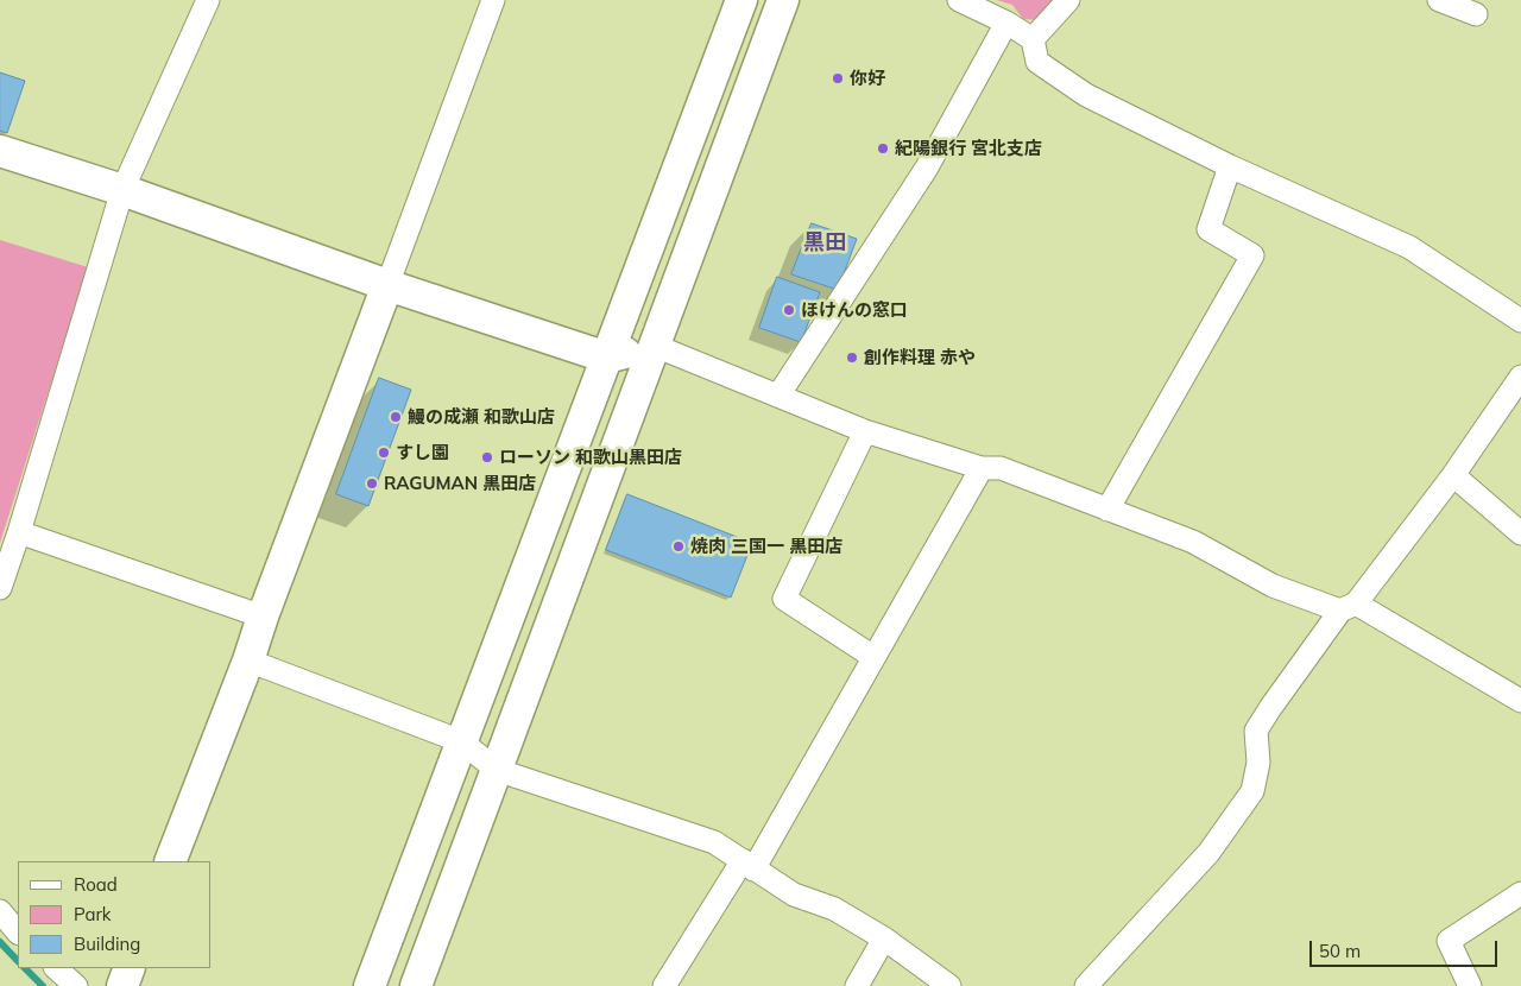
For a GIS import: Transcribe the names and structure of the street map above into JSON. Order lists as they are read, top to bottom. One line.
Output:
{"districts":["黒田"],"places":["你好","紀陽銀行 宮北支店","ほけんの窓口","創作料理 赤や","鰻の成瀬 和歌山店","すし園","ローソン 和歌山黒田店","RAGUMAN 黒田店","焼肉 三国一 黒田店"],"legend":["Road","Park","Building"],"scale_bar":"50 m"}
